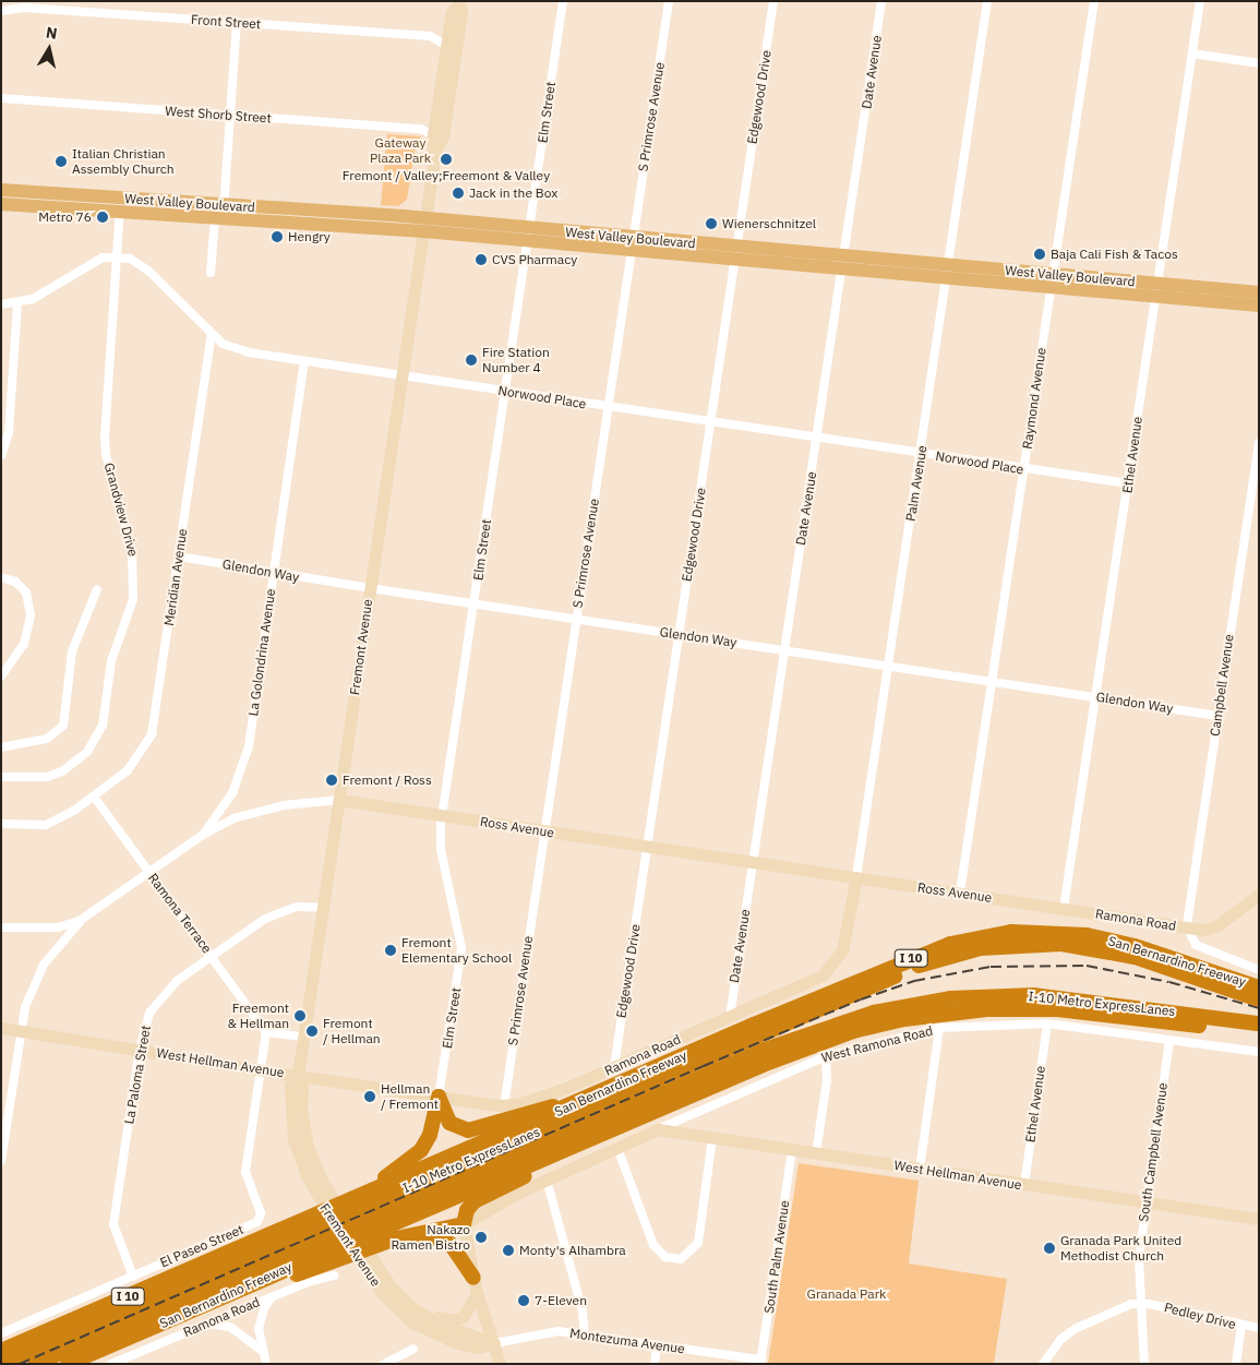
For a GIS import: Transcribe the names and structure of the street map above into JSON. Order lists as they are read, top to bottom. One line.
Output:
{"streets":{"highway":["I 10","San Bernardino Freeway","I-10 Metro ExpressLanes"],"main road":["West Valley Boulevard"],"street":["Front Street","Date Avenue","Edgewood Drive","Elm Street","West Shorb Street","S Primrose Avenue","Norwood Place","Raymond Avenue","Ethel Avenue","Palm Avenue","Grandview Drive","Glendon Way","Meridian Avenue","Fremont Avenue","La Golondrina Avenue","Campbell Avenue","Ross Avenue","Ramona Terrace","Ramona Road","West Ramona Road","West Hellman Avenue","La Paloma Street","South Campbell Avenue","El Paseo Street","South Palm Avenue","Pedley Drive","Montezuma Avenue"]},"crossings":[["Date Avenue","West Valley Boulevard"],["Date Avenue","Norwood Place"],["Date Avenue","Glendon Way"],["Date Avenue","Ross Avenue"],["Date Avenue","Ramona Road"],["Edgewood Drive","West Valley Boulevard"],["Edgewood Drive","Norwood Place"],["Edgewood Drive","Glendon Way"],["Edgewood Drive","Ross Avenue"],["Edgewood Drive","Ramona Road"],["Elm Street","West Valley Boulevard"],["Elm Street","Norwood Place"],["Elm Street","Glendon Way"],["Elm Street","Ross Avenue"],["Elm Street","Ramona Road"],["Elm Street","West Hellman Avenue"],["S Primrose Avenue","West Valley Boulevard"],["S Primrose Avenue","Norwood Place"],["S Primrose Avenue","Glendon Way"],["S Primrose Avenue","Ross Avenue"],["S Primrose Avenue","Ramona Road"],["West Valley Boulevard","Raymond Avenue"],["West Valley Boulevard","Ethel Avenue"],["West Valley Boulevard","Palm Avenue"],["West Valley Boulevard","Grandview Drive"],["West Valley Boulevard","Fremont Avenue"],["Norwood Place","Raymond Avenue"],["Norwood Place","Ethel Avenue"],["Norwood Place","Palm Avenue"],["Norwood Place","Grandview Drive"],["Norwood Place","Meridian Avenue"],["Norwood Place","Fremont Avenue"],["Norwood Place","La Golondrina Avenue"],["Raymond Avenue","Glendon Way"],["Raymond Avenue","Ross Avenue"],["Ethel Avenue","Glendon Way"],["Ethel Avenue","Ross Avenue"],["Ethel Avenue","Ramona Road"],["Ethel Avenue","West Ramona Road"],["Ethel Avenue","West Hellman Avenue"],["Palm Avenue","Glendon Way"],["Palm Avenue","Ross Avenue"],["Palm Avenue","Ramona Road"],["Glendon Way","Meridian Avenue"],["Glendon Way","Fremont Avenue"],["Glendon Way","La Golondrina Avenue"],["Glendon Way","Campbell Avenue"],["Meridian Avenue","Ramona Terrace"],["Fremont Avenue","Ross Avenue"],["Fremont Avenue","West Hellman Avenue"],["Fremont Avenue","La Paloma Street"],["Fremont Avenue","Montezuma Avenue"],["La Golondrina Avenue","Ross Avenue"],["Campbell Avenue","Ramona Road"],["Ross Avenue","Ramona Terrace"],["Ross Avenue","Ramona Road"],["Ramona Terrace","La Paloma Street"],["Ramona Road","West Hellman Avenue"],["I 10","San Bernardino Freeway"],["I 10","I-10 Metro ExpressLanes"],["San Bernardino Freeway","I-10 Metro ExpressLanes"],["West Ramona Road","West Hellman Avenue"],["West Ramona Road","South Campbell Avenue"],["West Hellman Avenue","La Paloma Street"],["West Hellman Avenue","South Campbell Avenue"],["West Hellman Avenue","El Paseo Street"],["West Hellman Avenue","South Palm Avenue"],["La Paloma Street","El Paseo Street"],["South Campbell Avenue","Pedley Drive"],["South Palm Avenue","Montezuma Avenue"]],"parks":["Gateway Plaza Park","Granada Park"],"places":["Fremont / Valley;Freemont & Valley","Italian Christian Assembly Church","Jack in the Box","Metro 76","Wienerschnitzel","Hengry","Baja Cali Fish & Tacos","CVS Pharmacy","Fire Station Number 4","Fremont / Ross","Fremont Elementary School","Freemont & Hellman","Fremont / Hellman","Hellman / Fremont","Nakazo Ramen Bistro","Granada Park United Methodist Church","Monty's Alhambra","7-Eleven"],"north":"top"}
